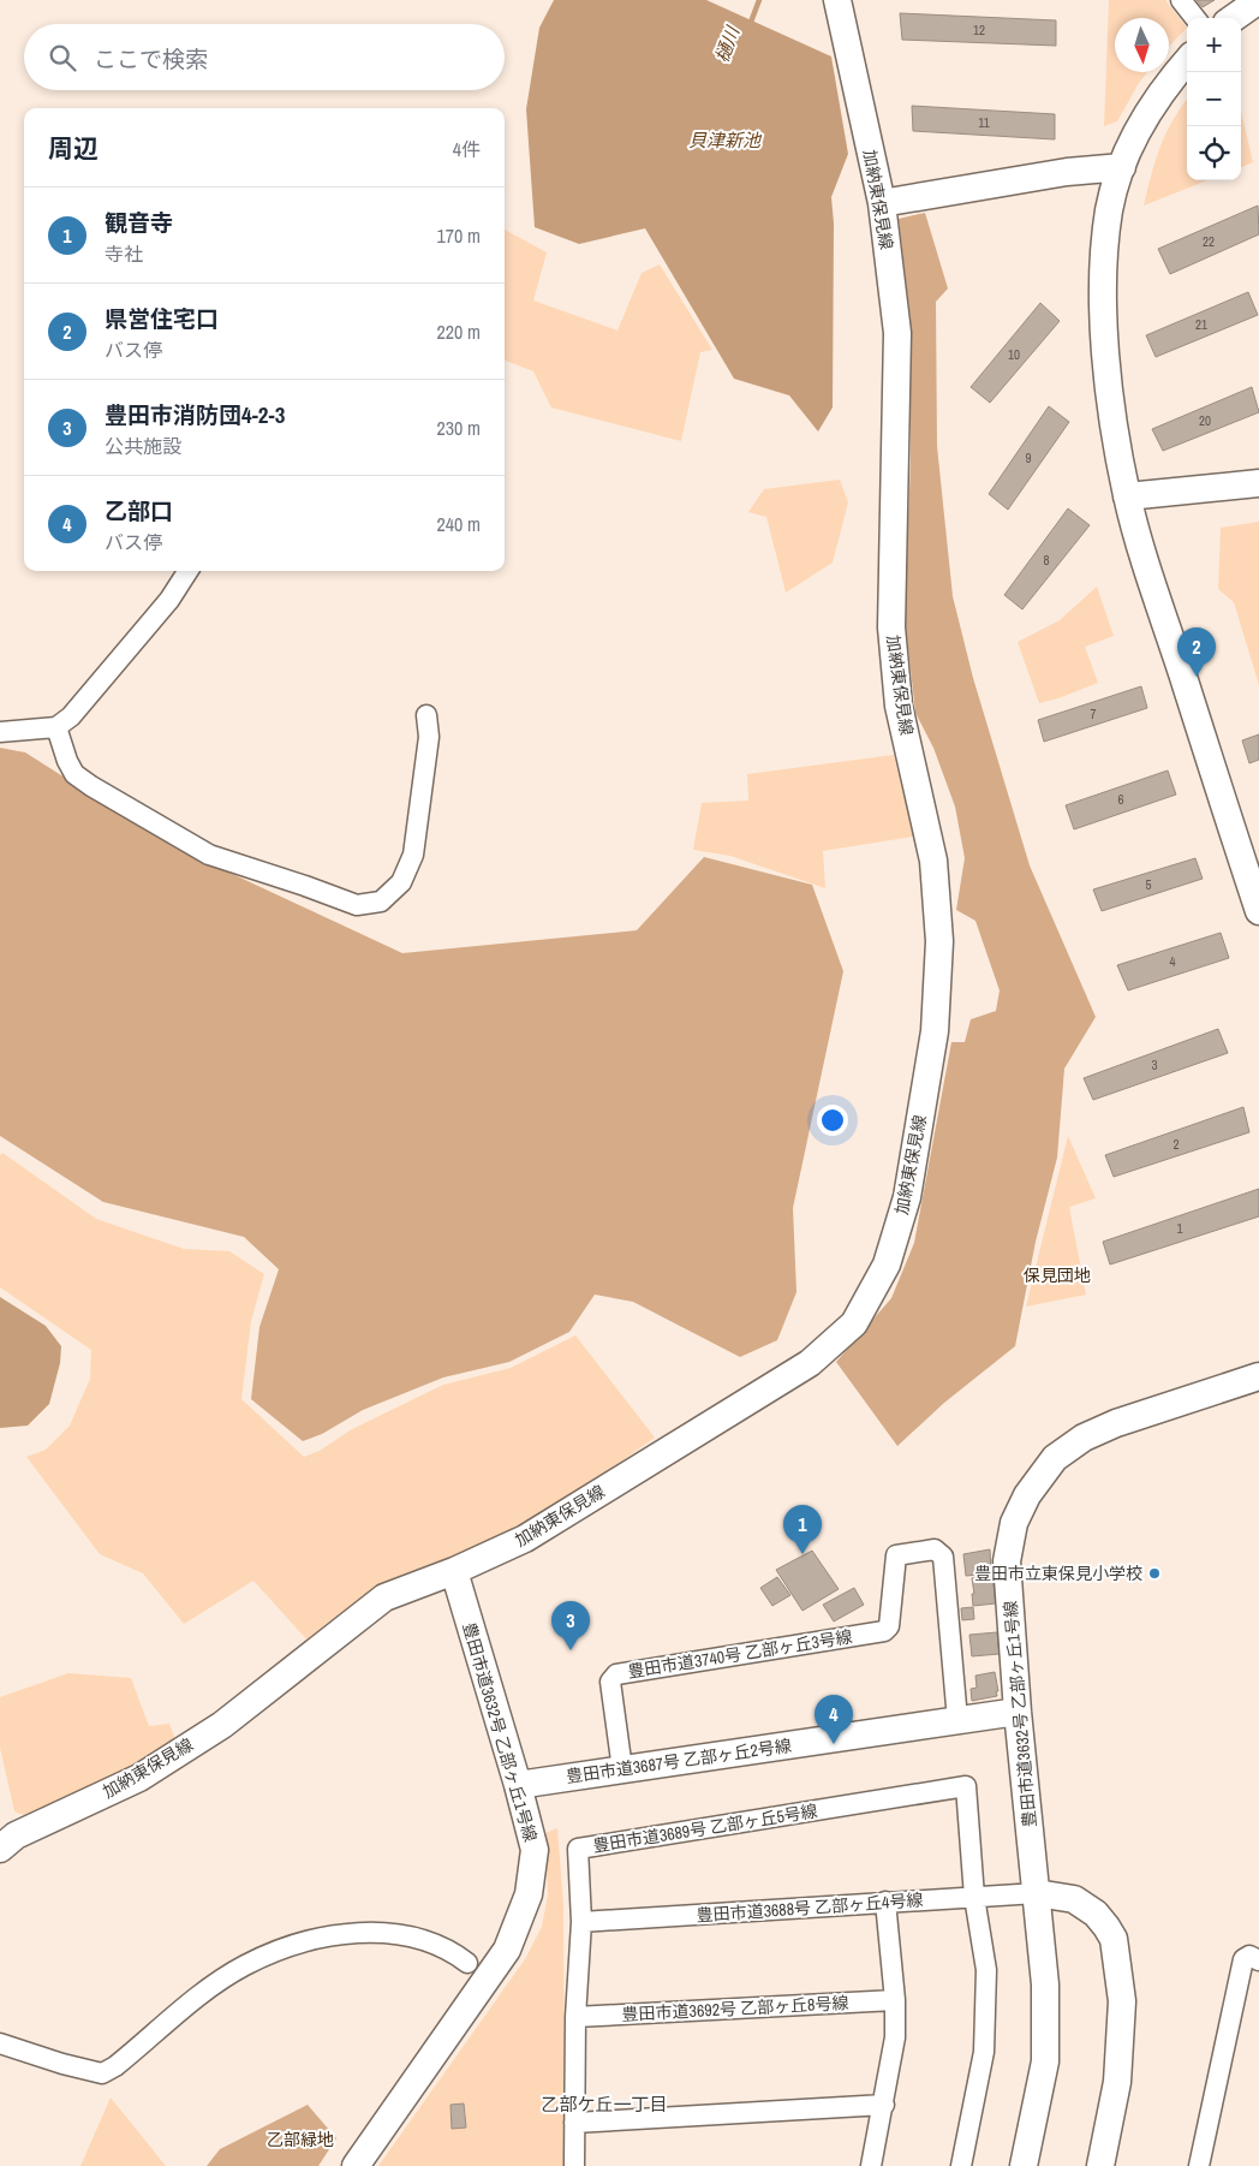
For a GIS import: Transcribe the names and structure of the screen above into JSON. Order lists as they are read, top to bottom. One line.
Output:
{"streets":{"street":["加納東保見線","豊田市道3740号 乙部ヶ丘3号線","豊田市道3632号 乙部ヶ丘1号線","豊田市道3687号 乙部ヶ丘2号線","豊田市道3689号 乙部ヶ丘5号線","豊田市道3688号 乙部ヶ丘4号線","豊田市道3692号 乙部ヶ丘8号線"]},"crossings":[["加納東保見線","豊田市道3632号 乙部ヶ丘1号線"],["豊田市道3740号 乙部ヶ丘3号線","豊田市道3687号 乙部ヶ丘2号線"],["豊田市道3632号 乙部ヶ丘1号線","豊田市道3687号 乙部ヶ丘2号線"],["豊田市道3632号 乙部ヶ丘1号線","豊田市道3688号 乙部ヶ丘4号線"],["豊田市道3689号 乙部ヶ丘5号線","豊田市道3688号 乙部ヶ丘4号線"],["豊田市道3689号 乙部ヶ丘5号線","豊田市道3692号 乙部ヶ丘8号線"]],"districts":["乙部ケ丘一丁目"],"water":["樋川","貝津新池"],"parks":["保見団地","乙部緑地"],"places":["豊田市立東保見小学校"],"house_numbers":["12","11","22","21","10","20","9","8","7","6","5","4","3","2","1"],"north":"bottom","page":{"map_buttons":["+","−"],"search":"ここで検索","heading":["周辺","4件"],"list":[{"mark":"1","name":"観音寺","note":"寺社","value":"170 m"},{"mark":"2","name":"県営住宅口","note":"バス停","value":"220 m"},{"mark":"3","name":"豊田市消防団4-2-3","note":"公共施設","value":"230 m"},{"mark":"4","name":"乙部口","note":"バス停","value":"240 m"}],"pins":["2","1","3","4"]}}
